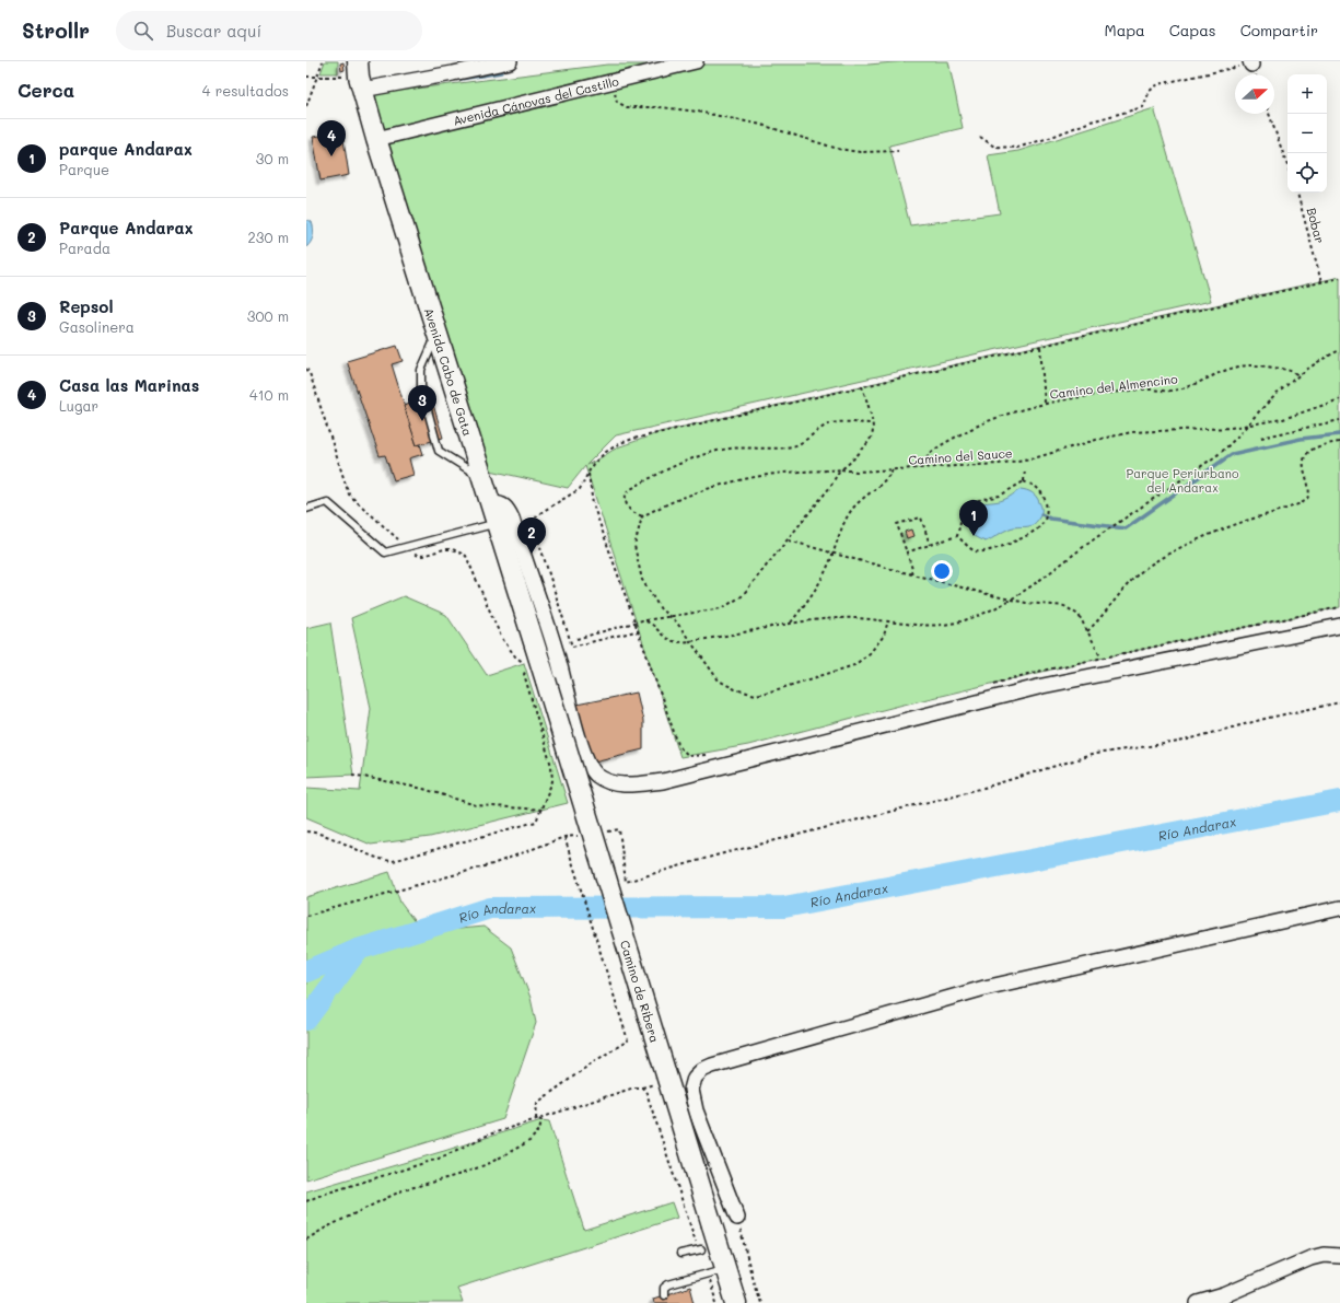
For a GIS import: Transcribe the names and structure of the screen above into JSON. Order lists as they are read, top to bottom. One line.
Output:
{"streets":{"main road":["Avenida Cabo de Gata","Camino de Ribera"],"street":["Avenida Cánovas del Castillo"],"path":["Bobar","Camino del Almencino","Camino del Sauce"]},"crossings":[["Avenida Cánovas del Castillo","Avenida Cabo de Gata"],["Avenida Cabo de Gata","Camino de Ribera"],["Camino del Almencino","Camino del Sauce"]],"water":["Río Andarax"],"parks":["Parque Periurbano del Andarax"],"north":"right","page":{"header":"Strollr","search":"Buscar aquí","nav":["Mapa","Capas","Compartir"],"heading":["Cerca","4 resultados"],"map_buttons":["+","−"],"list":[{"mark":"1","name":"parque Andarax","note":"Parque","value":"30 m"},{"mark":"2","name":"Parque Andarax","note":"Parada","value":"230 m"},{"mark":"3","name":"Repsol","note":"Gasolinera","value":"300 m"},{"mark":"4","name":"Casa las Marinas","note":"Lugar","value":"410 m"}],"pins":["4","3","1","2"]}}
